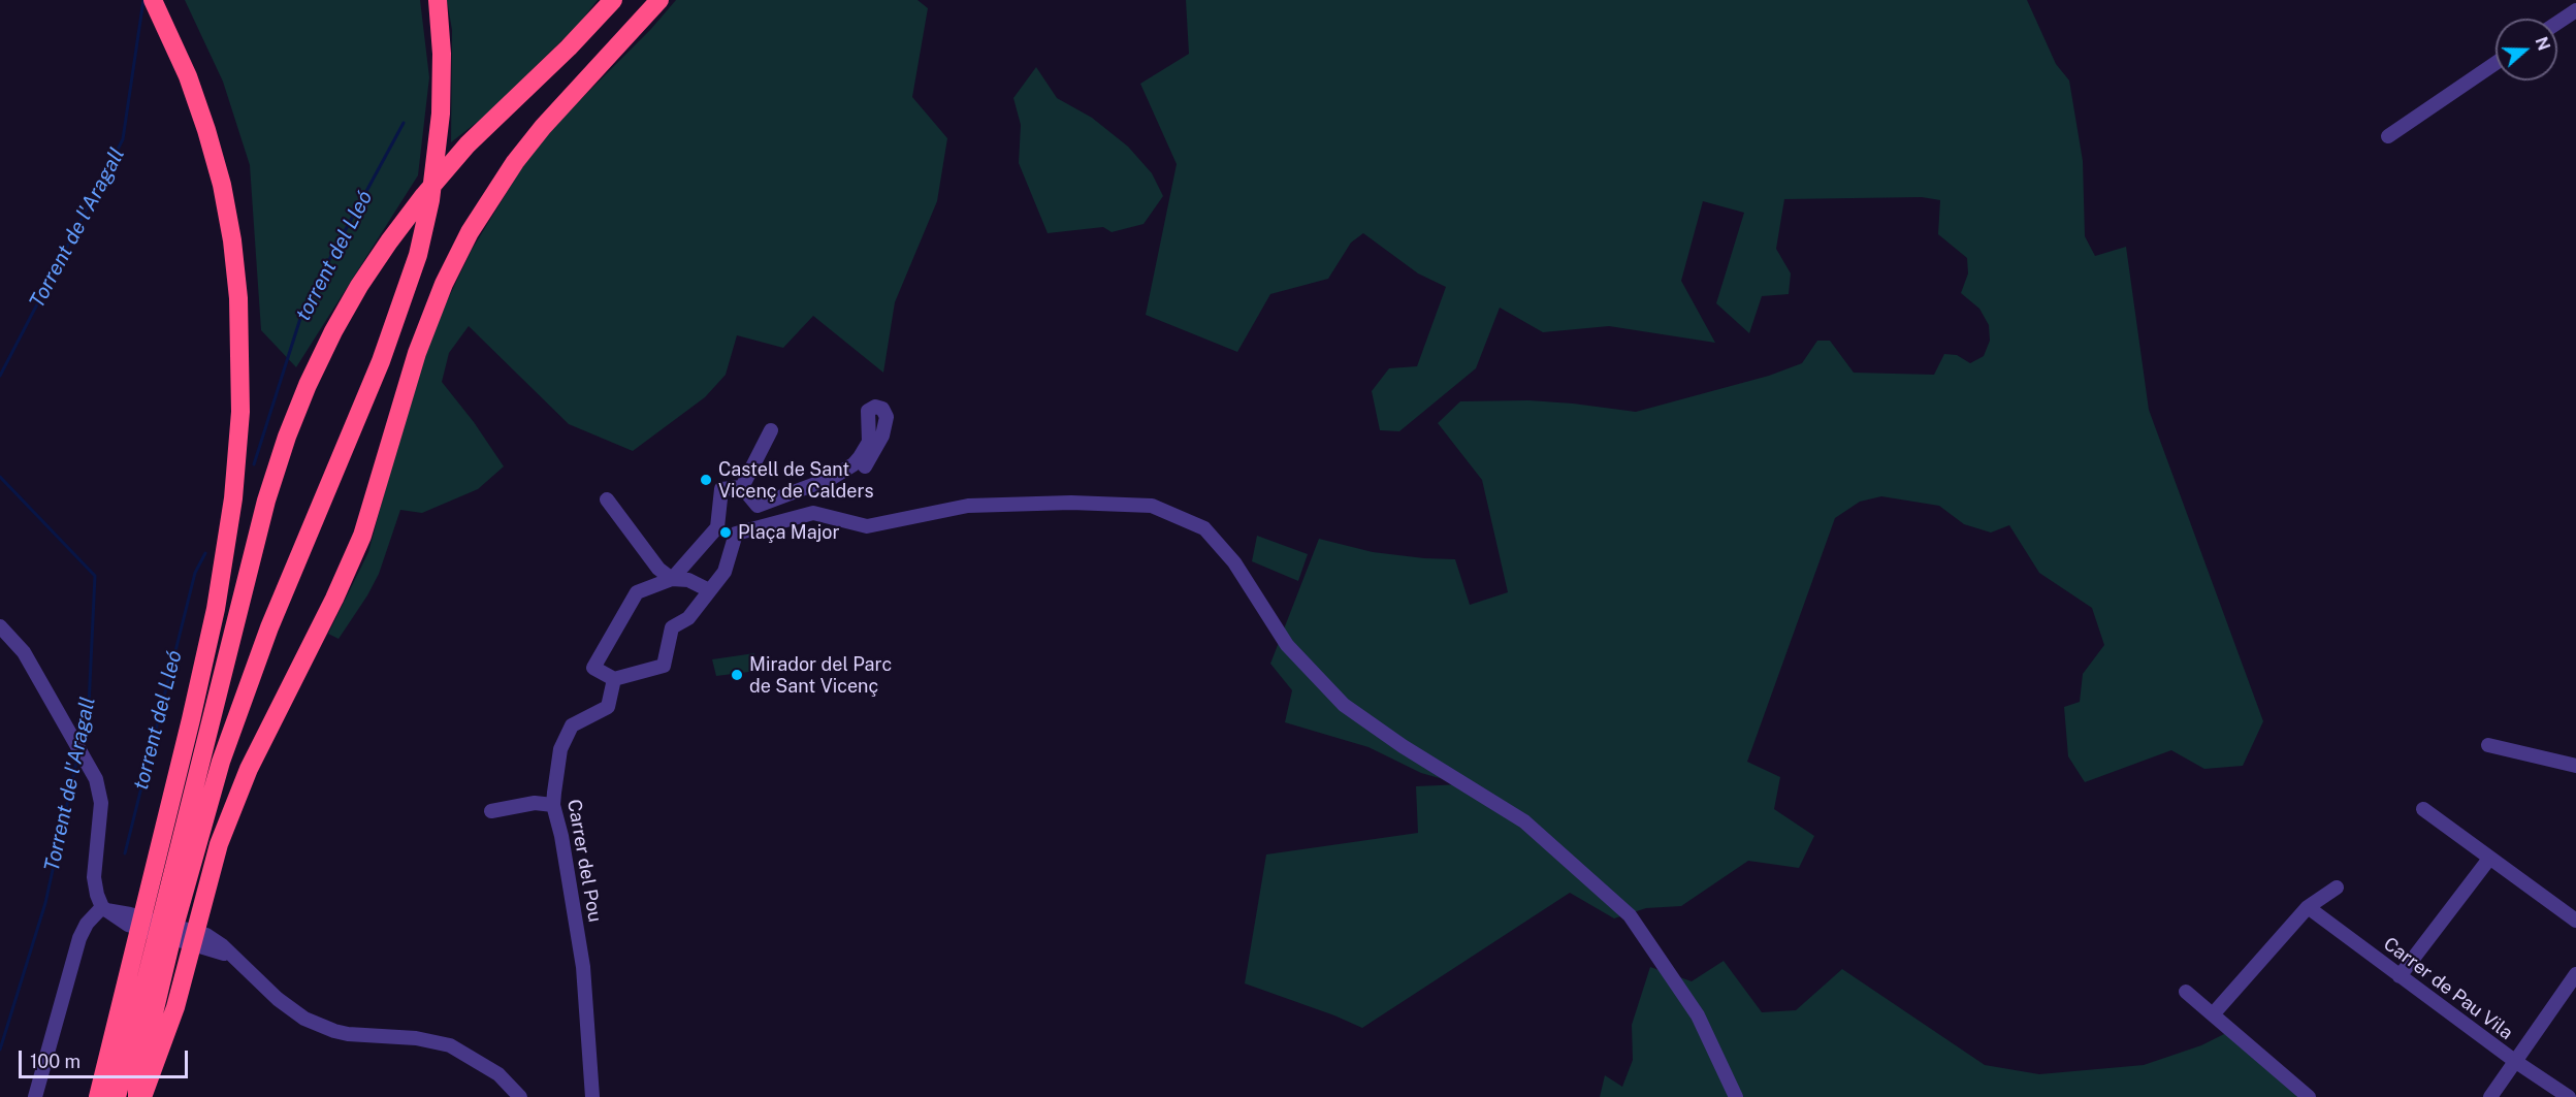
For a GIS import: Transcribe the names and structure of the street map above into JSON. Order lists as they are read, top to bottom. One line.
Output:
{"streets":{"street":["Carrer del Pou","Carrer de Pau Vila"]},"water":["Torrent de l'Aragall","torrent del Lleó"],"places":["Castell de Sant Vicenç de Calders","Plaça Major","Mirador del Parc de Sant Vicenç"],"scale_bar":"100 m","north":"right"}
